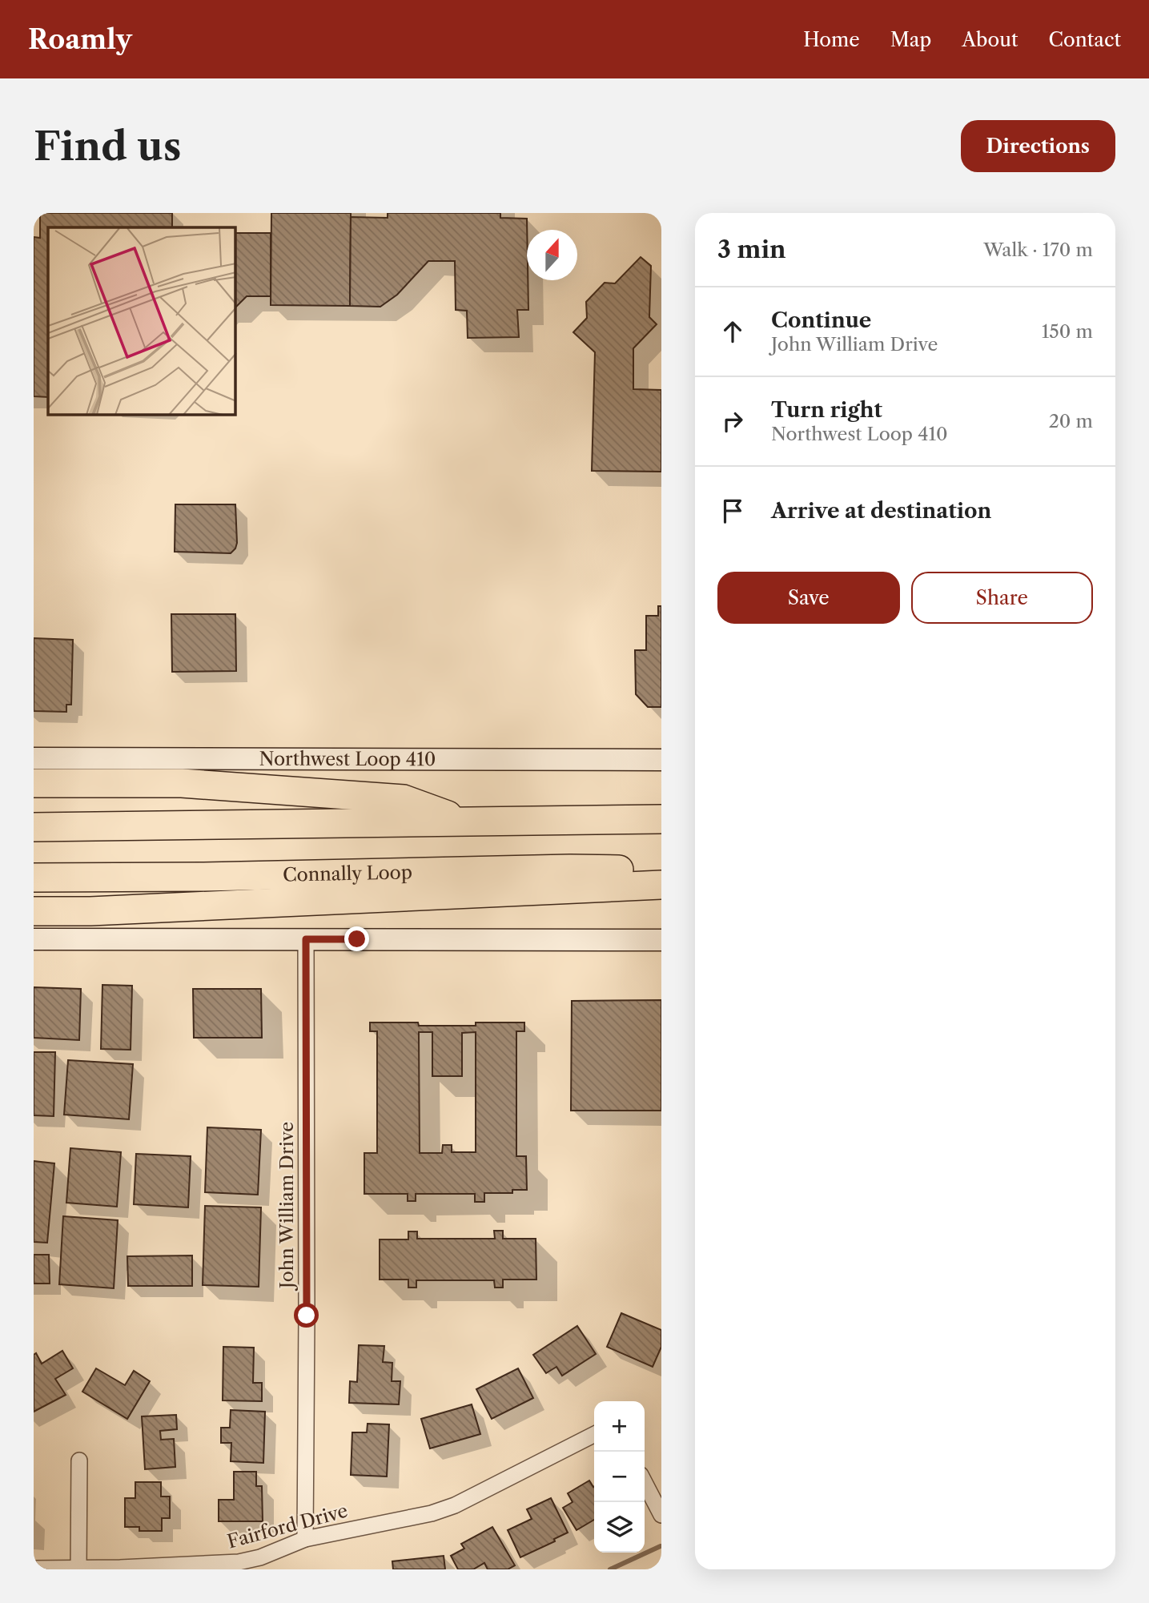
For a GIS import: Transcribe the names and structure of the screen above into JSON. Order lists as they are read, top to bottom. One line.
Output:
{"streets":{"highway":["Connally Loop"],"main road":["Northwest Loop 410"],"street":["John William Drive","Fairford Drive"]},"crossings":[["John William Drive","Fairford Drive"]],"north":"top","page":{"header":"Roamly","nav":["Home","Map","About","Contact"],"buttons":["Directions",["Save","Share"]],"title":"Find us","heading":["3 min","Walk · 170 m"],"list":[["Continue","John William Drive","150 m"],["Turn right","Northwest Loop 410","20 m"],"Arrive at destination"],"map_buttons":["+","−"]}}
